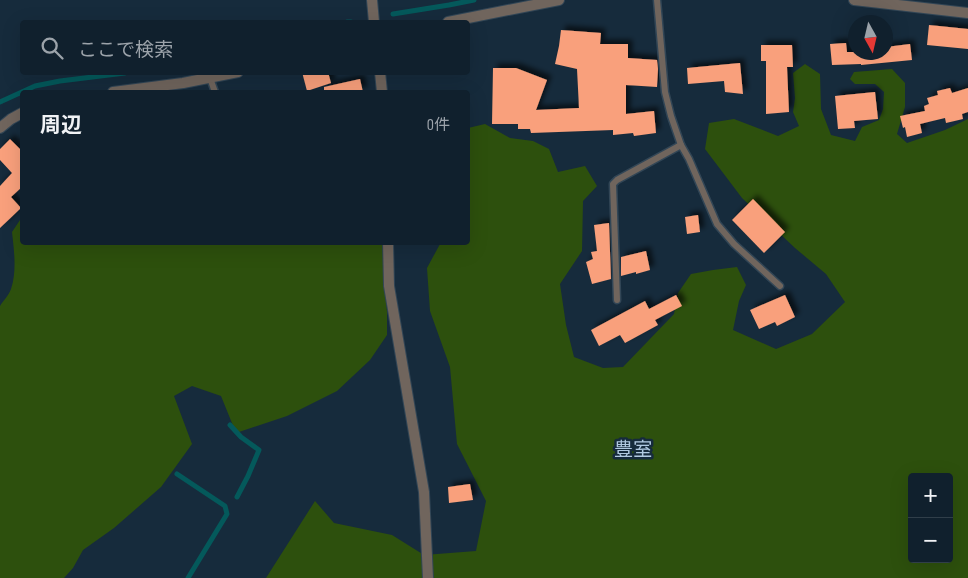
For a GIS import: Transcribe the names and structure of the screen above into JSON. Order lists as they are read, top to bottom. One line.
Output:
{"districts":["豊室"],"north":"bottom","page":{"search":"ここで検索","heading":["周辺","0件"],"map_buttons":["+","−"]}}
